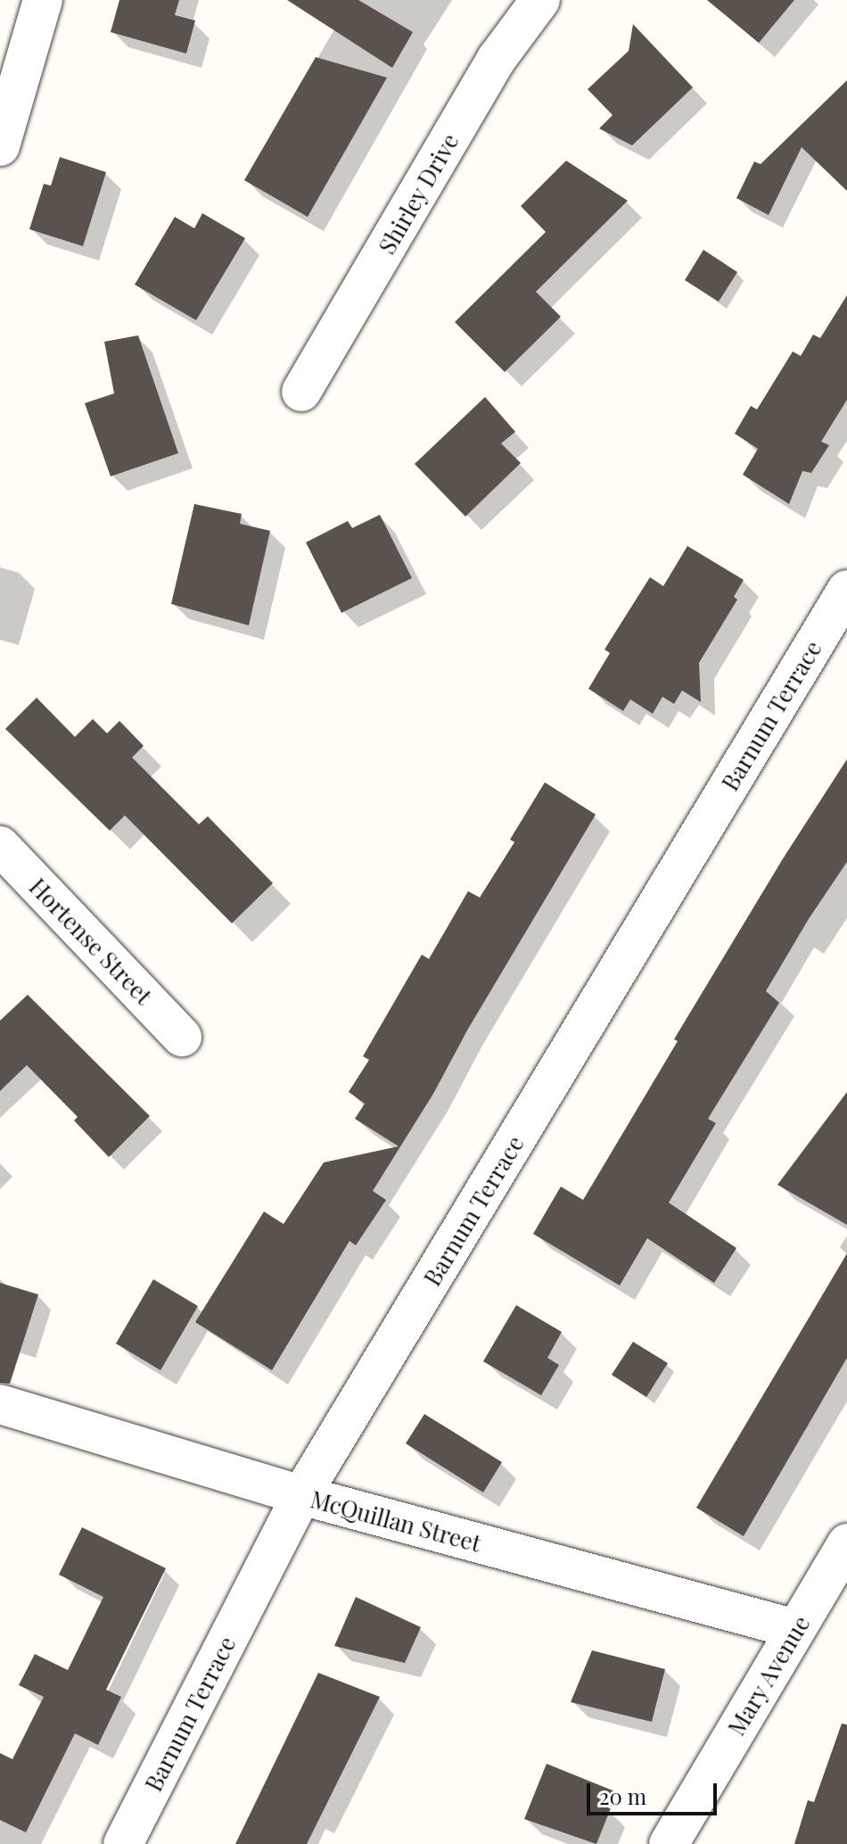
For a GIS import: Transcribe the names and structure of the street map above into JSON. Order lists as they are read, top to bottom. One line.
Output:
{"streets":{"street":["Shirley Drive","Barnum Terrace","Hortense Street","McQuillan Street","Mary Avenue"]},"crossings":[["Barnum Terrace","McQuillan Street"],["McQuillan Street","Mary Avenue"]],"scale_bar":"20 m"}
